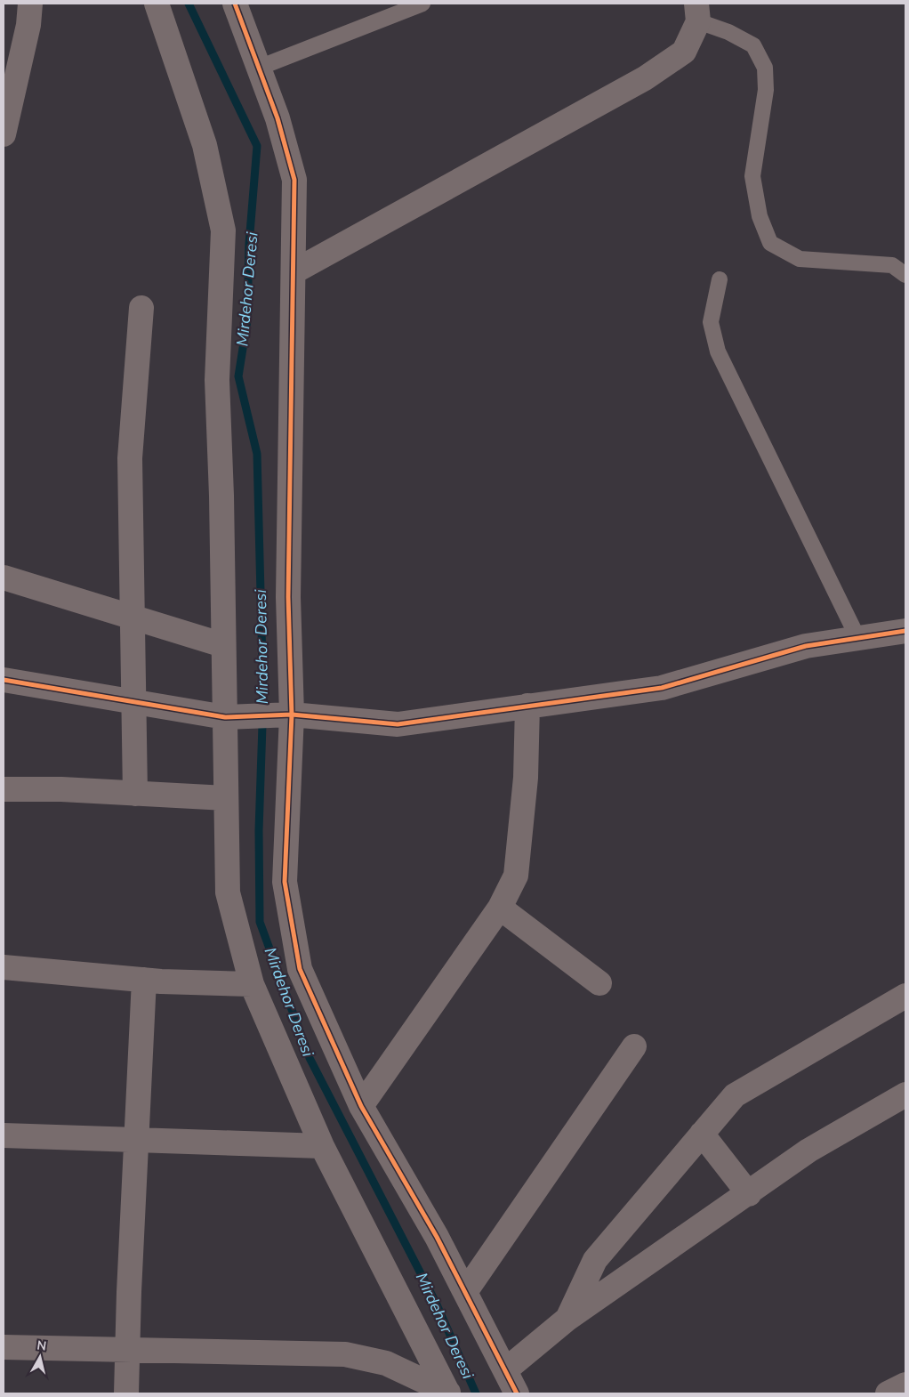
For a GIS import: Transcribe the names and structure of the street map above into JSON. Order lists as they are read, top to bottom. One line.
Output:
{"water":["Mirdehor Deresi"],"north":"top"}
